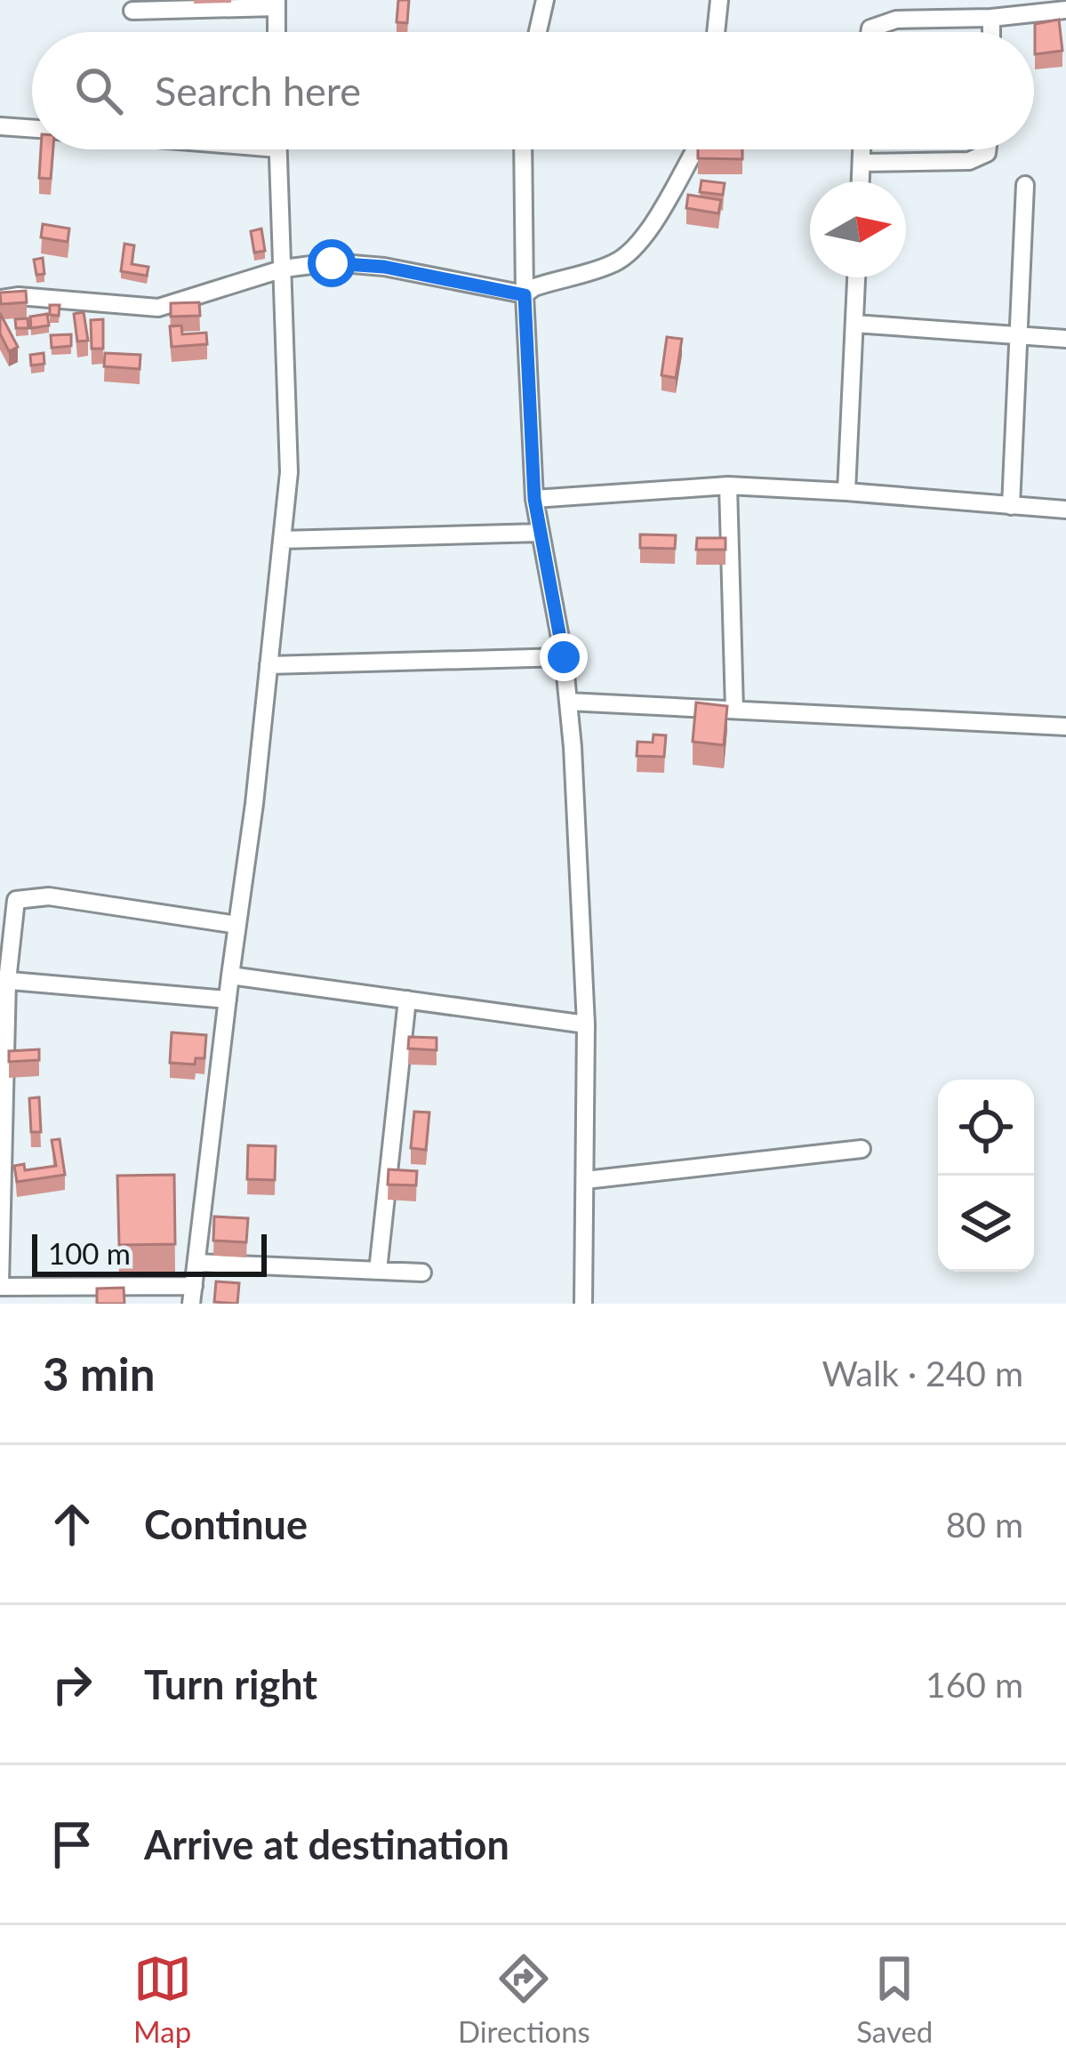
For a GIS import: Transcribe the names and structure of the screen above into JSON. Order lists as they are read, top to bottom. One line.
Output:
{"scale_bar":"100 m","north":"right","page":{"search":"Search here","scale":"100 m","heading":["3 min","Walk · 240 m"],"list":[["Continue","80 m"],["Turn right","160 m"],"Arrive at destination"],"nav":["Map","Directions","Saved"]}}
